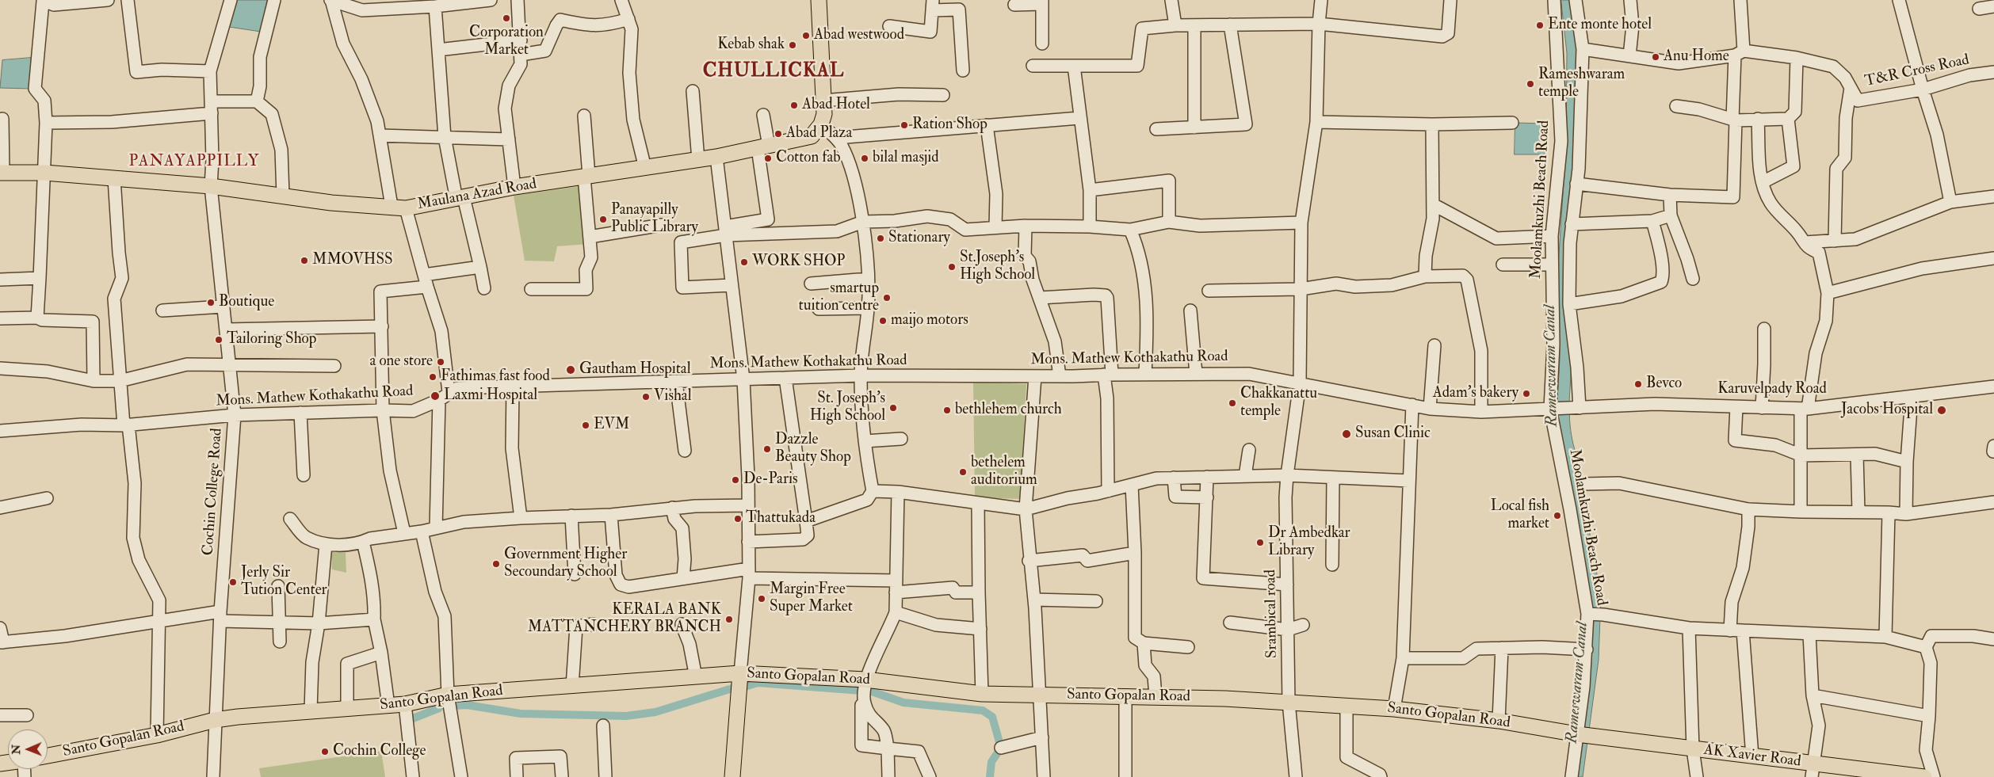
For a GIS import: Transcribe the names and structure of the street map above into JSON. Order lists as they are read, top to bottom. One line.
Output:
{"streets":{"main road":["Maulana Azad Road","Santo Gopalan Road","AK Xavier Road"],"street":["T&R Cross Road","Moolamkuzhi Beach Road","Mons. Mathew Kothakathu Road","Karuvelpady Road","Cochin College Road","Srambical road"]},"crossings":[["Maulana Azad Road","Cochin College Road"],["Moolamkuzhi Beach Road","Mons. Mathew Kothakathu Road"],["Moolamkuzhi Beach Road","Karuvelpady Road"],["Moolamkuzhi Beach Road","Santo Gopalan Road"],["Moolamkuzhi Beach Road","AK Xavier Road"],["Mons. Mathew Kothakathu Road","Karuvelpady Road"],["Mons. Mathew Kothakathu Road","Cochin College Road"],["Mons. Mathew Kothakathu Road","Srambical road"],["Cochin College Road","Santo Gopalan Road"],["Srambical road","Santo Gopalan Road"],["Santo Gopalan Road","AK Xavier Road"]],"districts":["CHULLICKAL","PANAYAPPILLY"],"water":["Rameswaram Canal"],"places":["Corporation Market","Ente monte hotel","Abad westwood","Kebab shak","Anu Home","Rameshwaram temple","Abad Hotel","Ration Shop","Abad Plaza","Cotton fab","bilal masjid","Panayapilly Public Library","Stationary","MMOVHSS","WORK SHOP","St.Joseph's High School","smartup tuition centre","Boutique","maijo motors","Tailoring Shop","a one store","Gautham Hospital","Fathimas fast food","Bevco","Adam's bakery","Laxmi Hospital","Vishal","Chakkanattu temple","St. Joseph's High School","bethlehem church","Jacobs Hospital","EVM","Susan Clinic","Dazzle Beauty Shop","bethelem auditorium","De-Paris","Local fish market","Thattukada","Dr Ambedkar Library","Government Higher Secoundary School","Jerly Sir Tution Center","Margin Free Super Market","KERALA BANK MATTANCHERY BRANCH","Cochin College"],"north":"left"}
